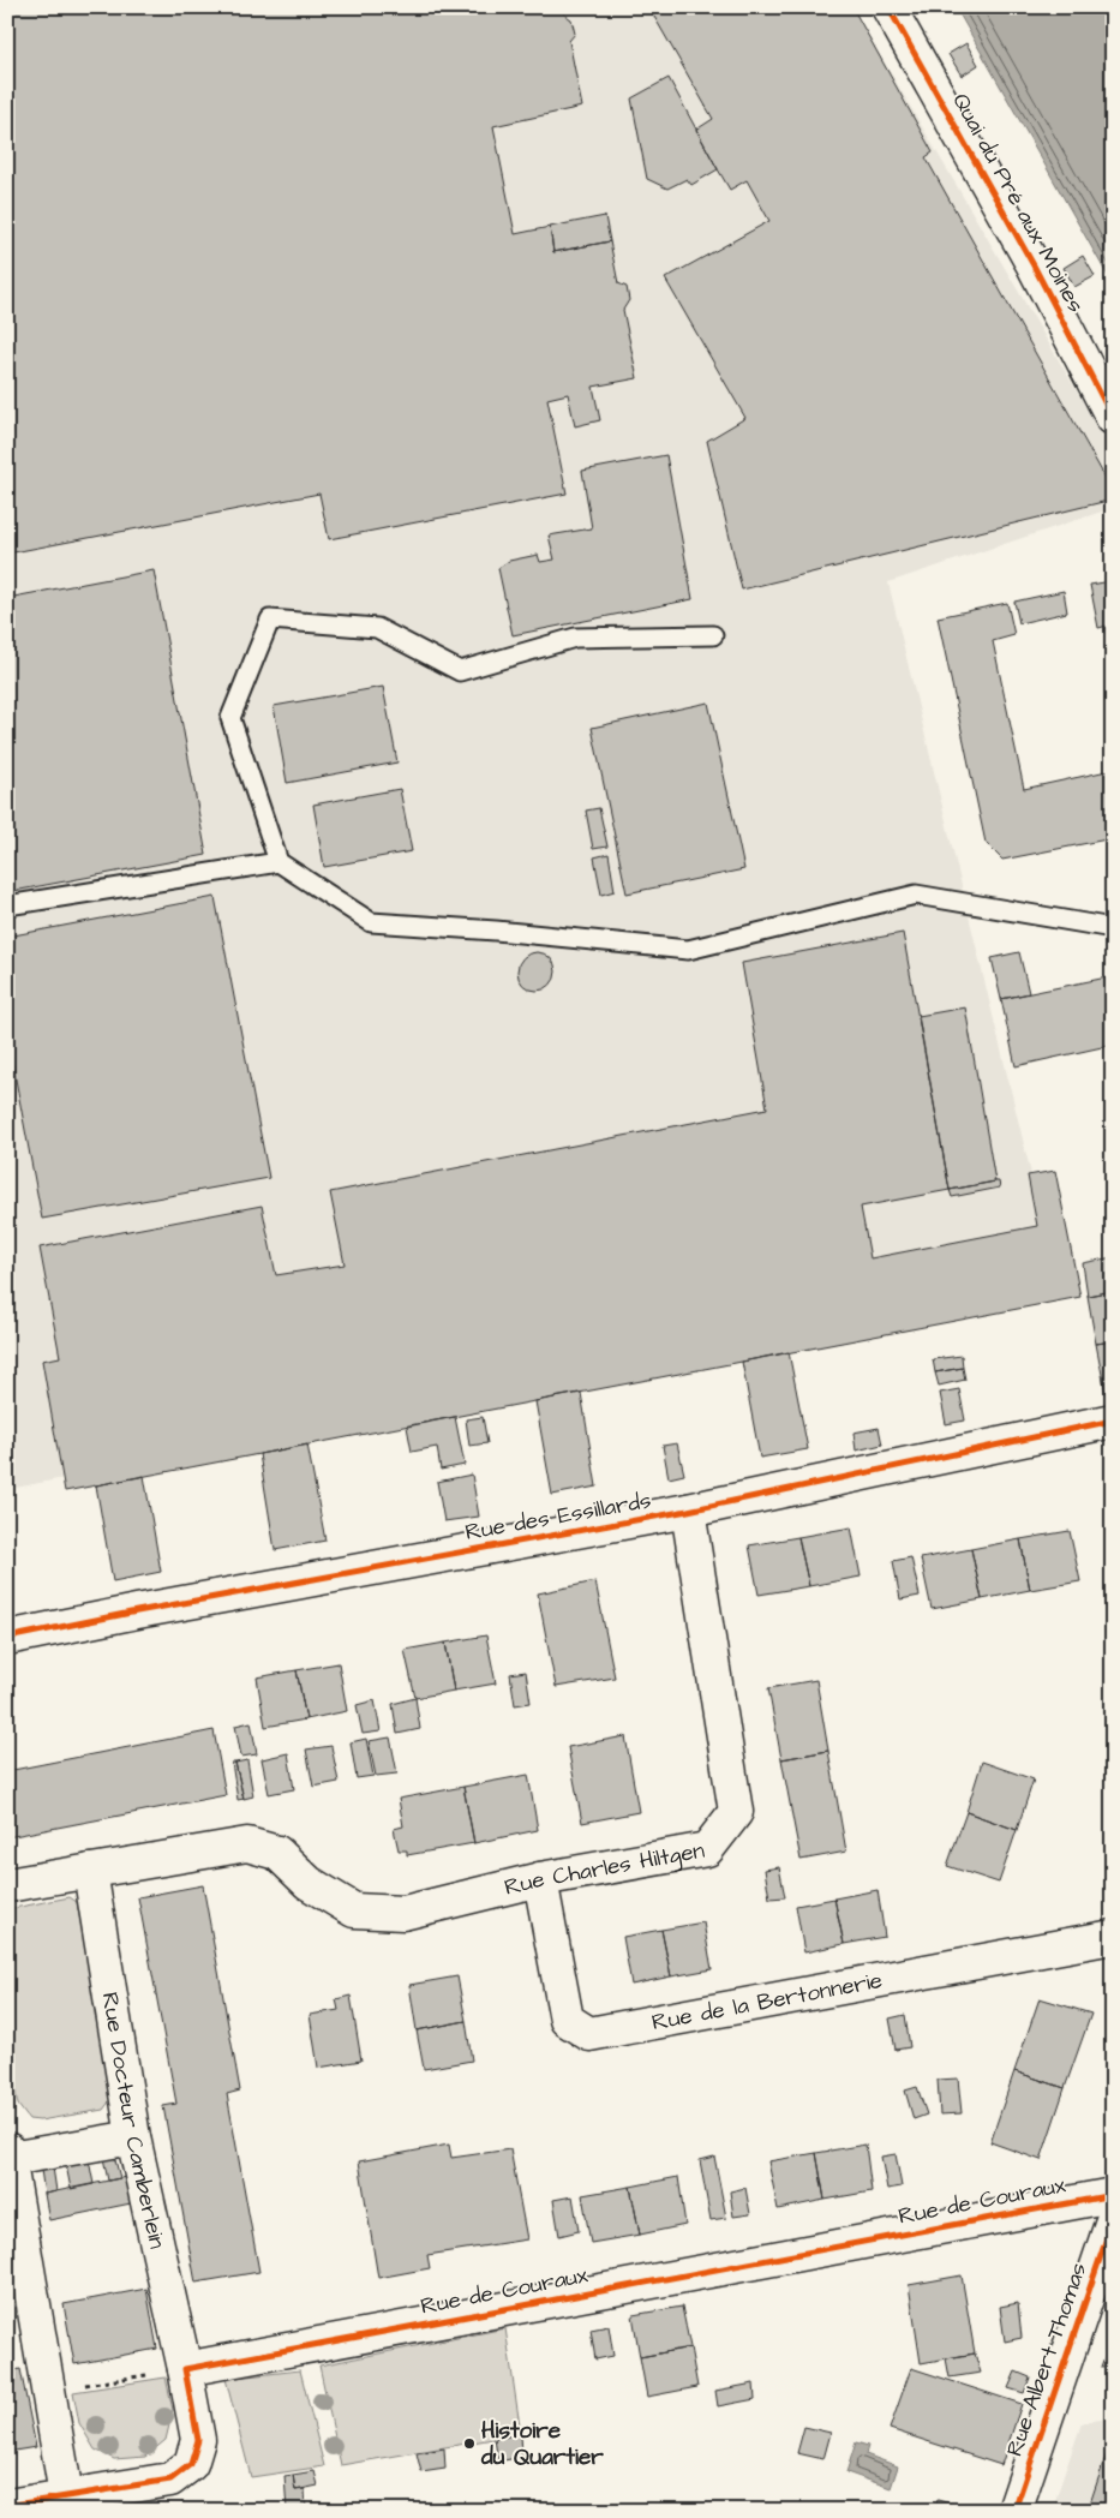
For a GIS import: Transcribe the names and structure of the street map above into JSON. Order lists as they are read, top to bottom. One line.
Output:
{"streets":{"street":["Quai du Pré aux Moines","Rue des Essillards","Rue Charles Hiltgen","Rue de la Bertonnerie","Rue Docteur Camberlein","Rue de Couraux","Rue Albert Thomas"]},"crossings":[["Rue des Essillards","Rue Charles Hiltgen"],["Rue Charles Hiltgen","Rue de la Bertonnerie"],["Rue Charles Hiltgen","Rue Docteur Camberlein"],["Rue Docteur Camberlein","Rue de Couraux"]],"places":["Histoire du Quartier"]}
